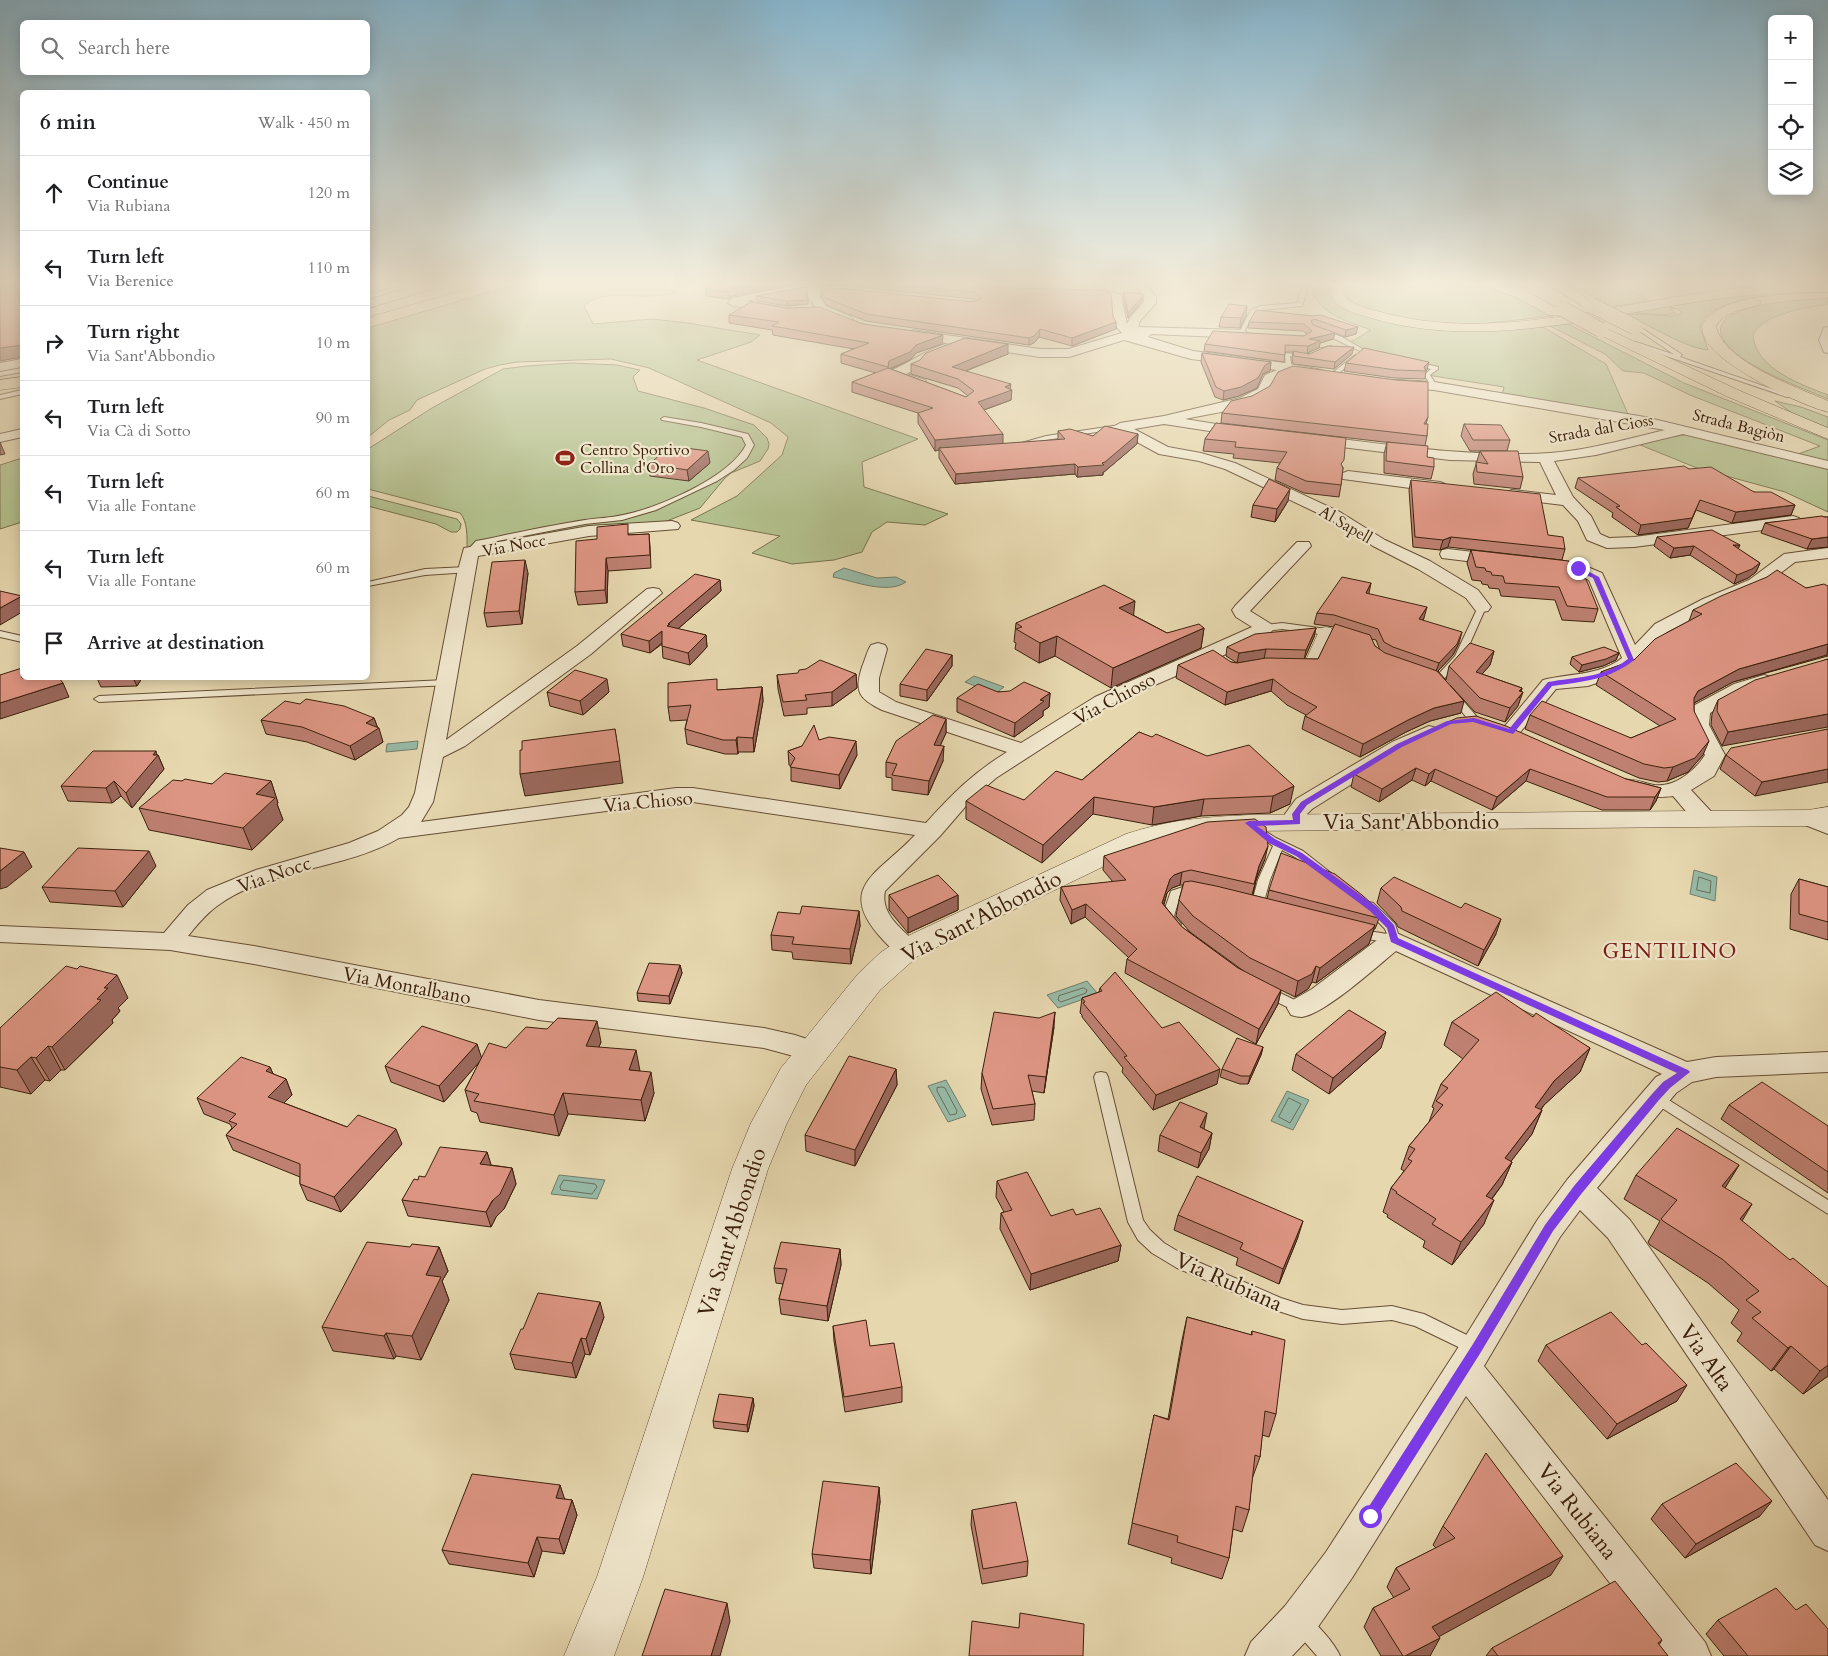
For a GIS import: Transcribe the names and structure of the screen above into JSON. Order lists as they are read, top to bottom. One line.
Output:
{"streets":{"street":["Strada Bagiòn","Strada dal Cioss","Al Sapell","Via Nocc","Via Chioso","Via Sant'Abbondio","Via Montalbano","Via Rubiana","Via Alta"]},"crossings":[["Strada Bagiòn","Strada dal Cioss"],["Via Nocc","Via Chioso"],["Via Nocc","Via Montalbano"],["Via Chioso","Via Sant'Abbondio"],["Via Sant'Abbondio","Via Montalbano"]],"districts":["GENTILINO"],"places":{"sports":["Centro Sportivo Collina d'Oro"]},"page":{"map_buttons":["+","−"],"search":"Search here","heading":["6 min","Walk · 450 m"],"list":[["Continue","Via Rubiana","120 m"],["Turn left","Via Berenice","110 m"],["Turn right","Via Sant'Abbondio","10 m"],["Turn left","Via Cà di Sotto","90 m"],["Turn left","Via alle Fontane","60 m"],["Turn left","Via alle Fontane","60 m"],"Arrive at destination"]}}
